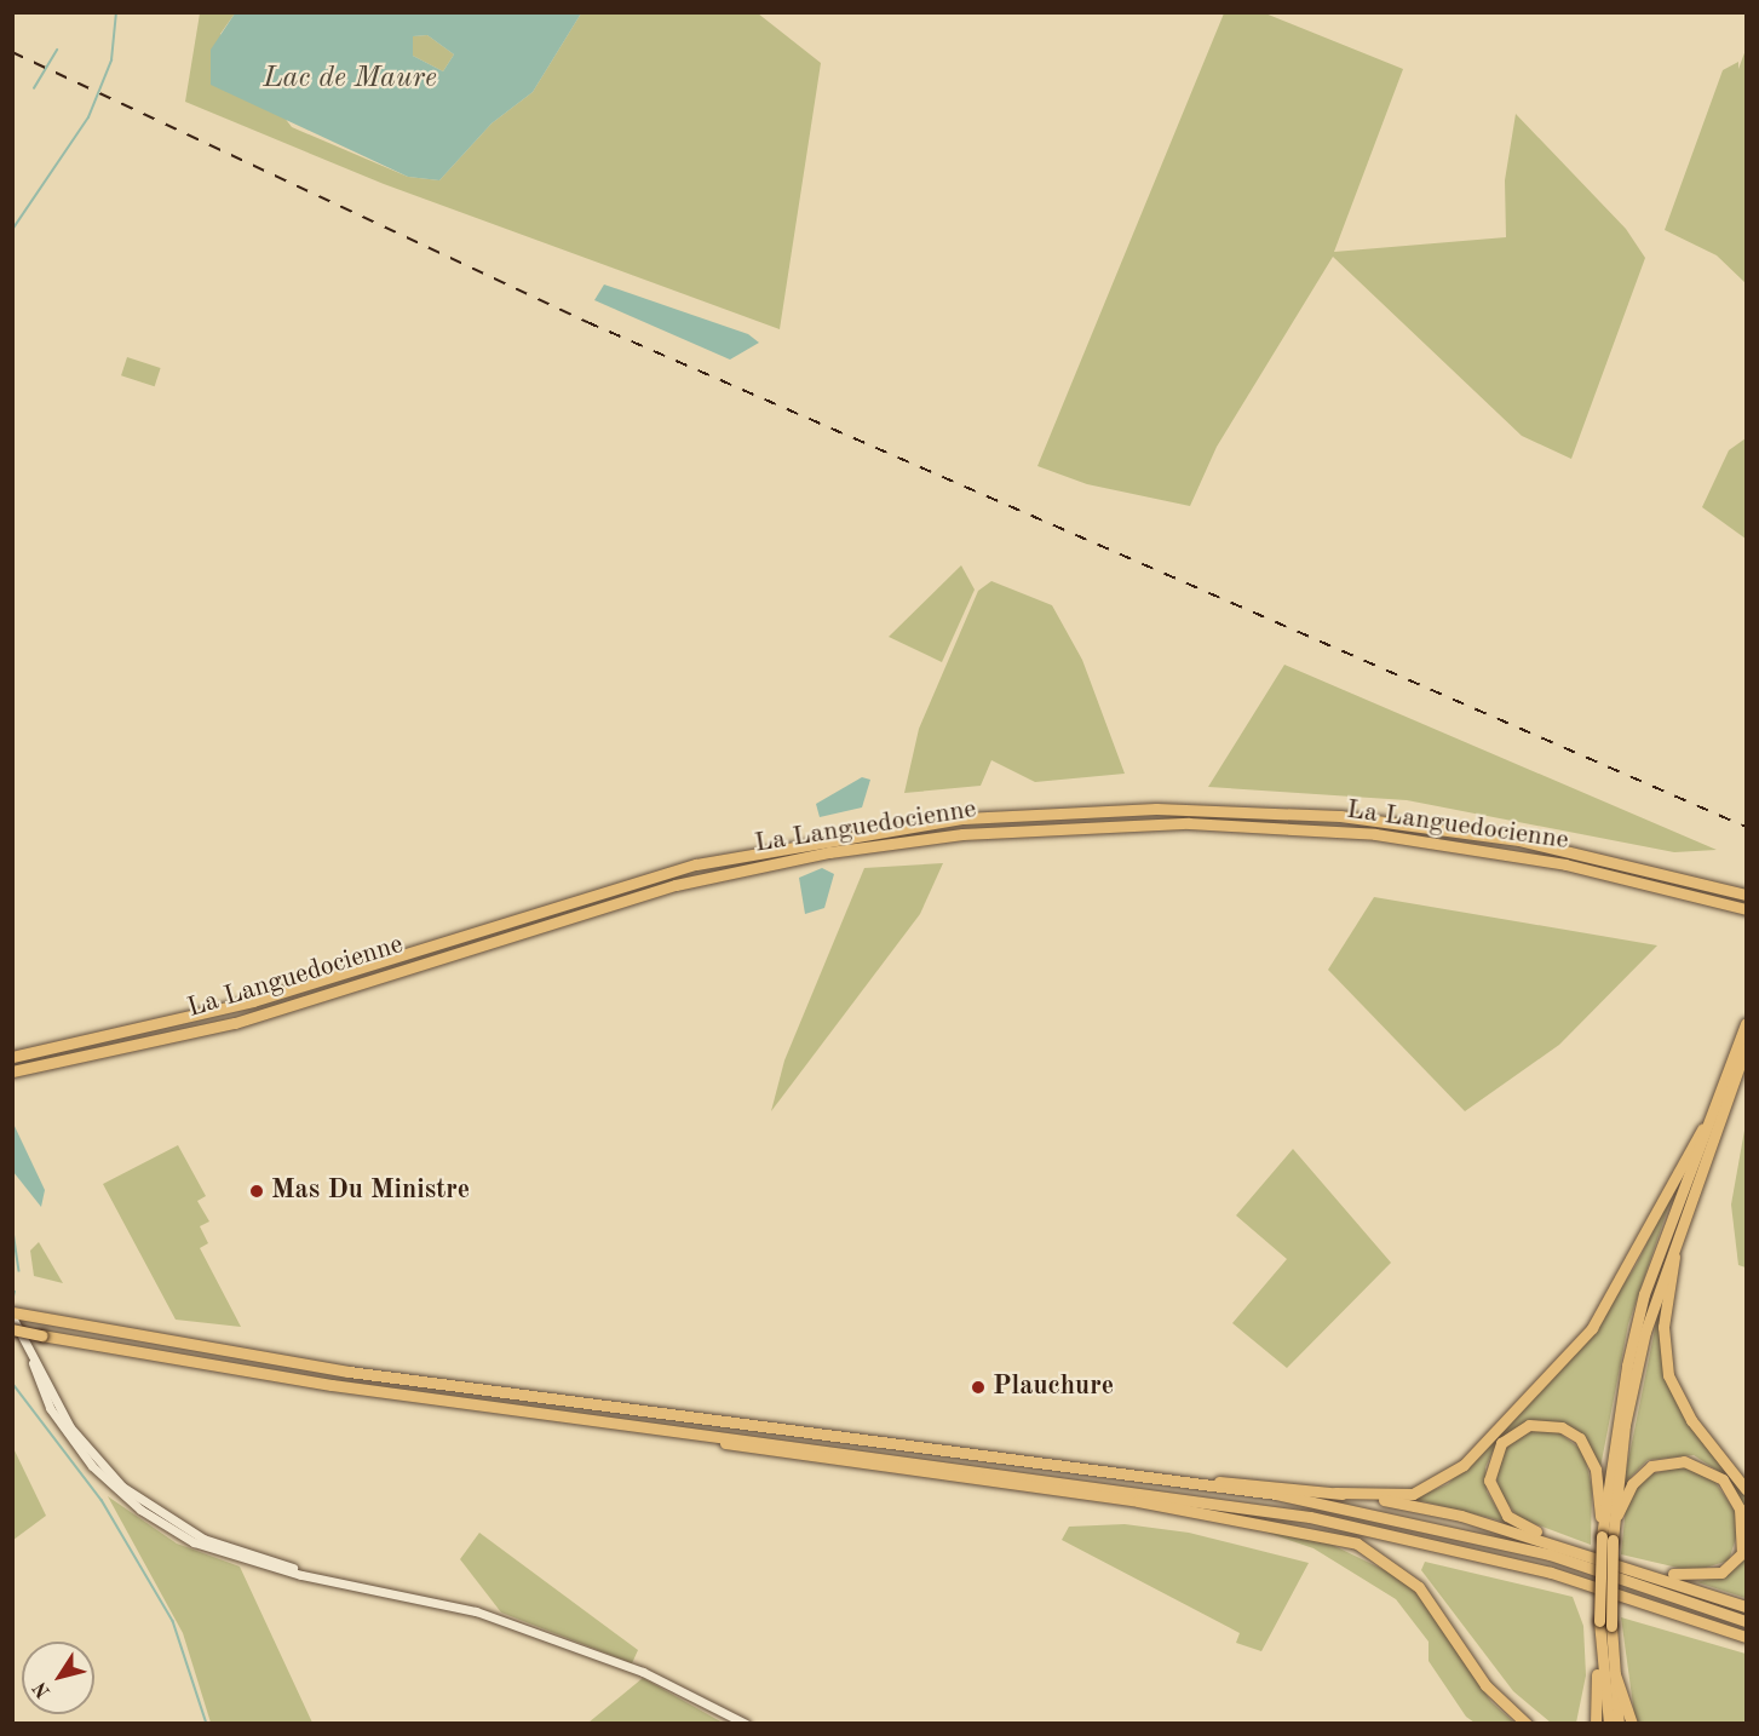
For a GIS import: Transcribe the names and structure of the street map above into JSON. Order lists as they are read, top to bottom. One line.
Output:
{"streets":{"highway":["La Languedocienne"]},"water":["Lac de Maure"],"places":["Mas Du Ministre","Plauchure"],"north":"bottom left"}
